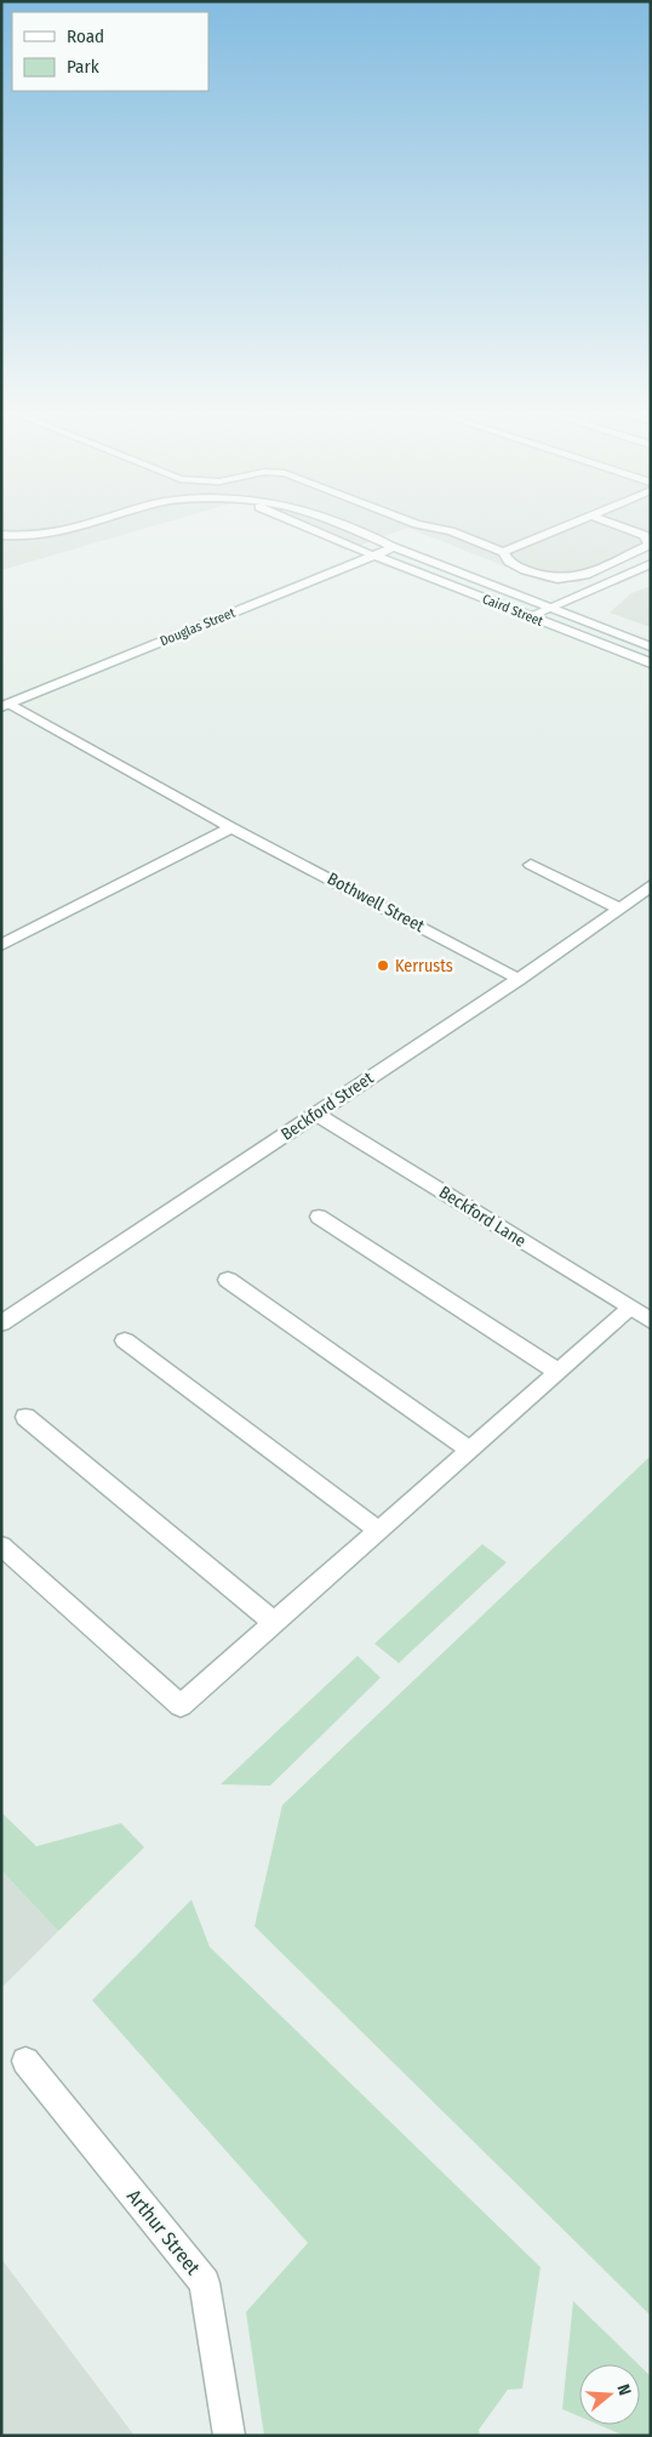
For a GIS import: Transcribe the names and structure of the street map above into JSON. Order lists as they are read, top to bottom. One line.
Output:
{"streets":{"street":["Caird Street","Douglas Street","Bothwell Street","Beckford Street","Beckford Lane","Arthur Street"]},"crossings":[["Caird Street","Douglas Street"],["Douglas Street","Bothwell Street"],["Bothwell Street","Beckford Street"],["Beckford Street","Beckford Lane"]],"places":["Kerrusts"],"legend":["Road","Park"],"north":"right"}
